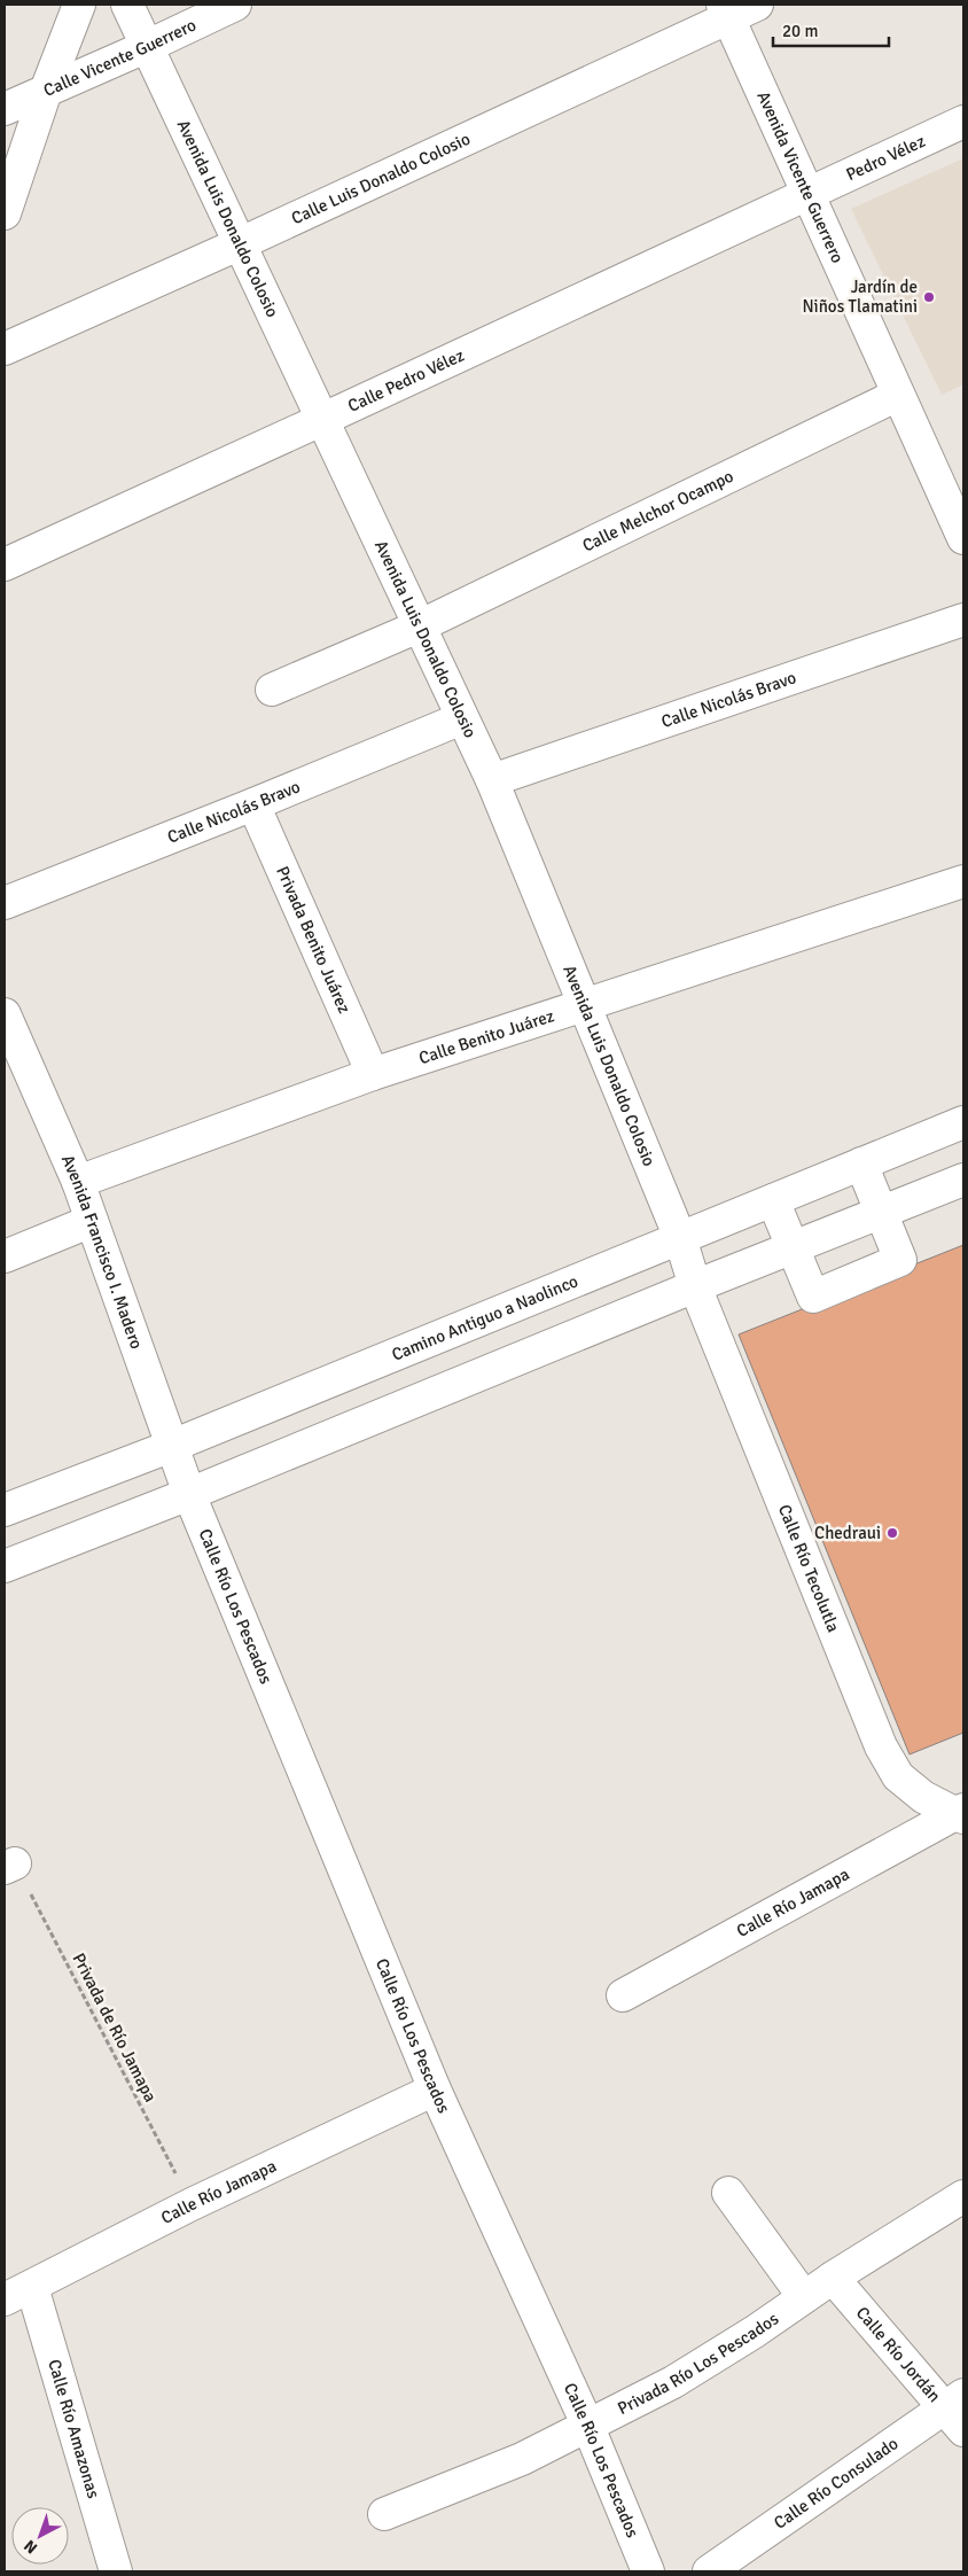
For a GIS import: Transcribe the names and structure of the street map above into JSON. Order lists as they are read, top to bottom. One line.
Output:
{"streets":{"street":["Calle Vicente Guerrero","Pedro Vélez","Avenida Vicente Guerrero","Calle Luis Donaldo Colosio","Avenida Luis Donaldo Colosio","Calle Pedro Vélez","Calle Melchor Ocampo","Calle Nicolás Bravo","Privada Benito Juárez","Calle Benito Juárez","Avenida Francisco I. Madero","Camino Antiguo a Naolinco","Calle Río Tecolutla","Calle Río Los Pescados","Calle Río Jamapa","Calle Río Jordán","Privada Río Los Pescados","Calle Río Amazonas","Calle Río Consulado"],"path":["Privada de Río Jamapa"]},"crossings":[["Calle Vicente Guerrero","Avenida Luis Donaldo Colosio"],["Pedro Vélez","Avenida Vicente Guerrero"],["Pedro Vélez","Calle Pedro Vélez"],["Avenida Vicente Guerrero","Calle Luis Donaldo Colosio"],["Avenida Vicente Guerrero","Calle Pedro Vélez"],["Avenida Vicente Guerrero","Calle Melchor Ocampo"],["Calle Luis Donaldo Colosio","Avenida Luis Donaldo Colosio"],["Avenida Luis Donaldo Colosio","Calle Pedro Vélez"],["Avenida Luis Donaldo Colosio","Calle Melchor Ocampo"],["Avenida Luis Donaldo Colosio","Calle Nicolás Bravo"],["Avenida Luis Donaldo Colosio","Calle Benito Juárez"],["Avenida Luis Donaldo Colosio","Camino Antiguo a Naolinco"],["Avenida Luis Donaldo Colosio","Calle Río Tecolutla"],["Calle Nicolás Bravo","Privada Benito Juárez"],["Privada Benito Juárez","Calle Benito Juárez"],["Calle Benito Juárez","Avenida Francisco I. Madero"],["Avenida Francisco I. Madero","Camino Antiguo a Naolinco"],["Avenida Francisco I. Madero","Calle Río Los Pescados"],["Calle Río Tecolutla","Calle Río Jamapa"],["Calle Río Los Pescados","Calle Río Jamapa"],["Calle Río Los Pescados","Privada Río Los Pescados"],["Calle Río Jamapa","Privada de Río Jamapa"],["Calle Río Jamapa","Calle Río Amazonas"],["Calle Río Jordán","Privada Río Los Pescados"],["Calle Río Jordán","Calle Río Consulado"]],"places":["Jardín de Niños Tlamatini","Chedraui"],"scale_bar":"20 m","north":"bottom left"}
